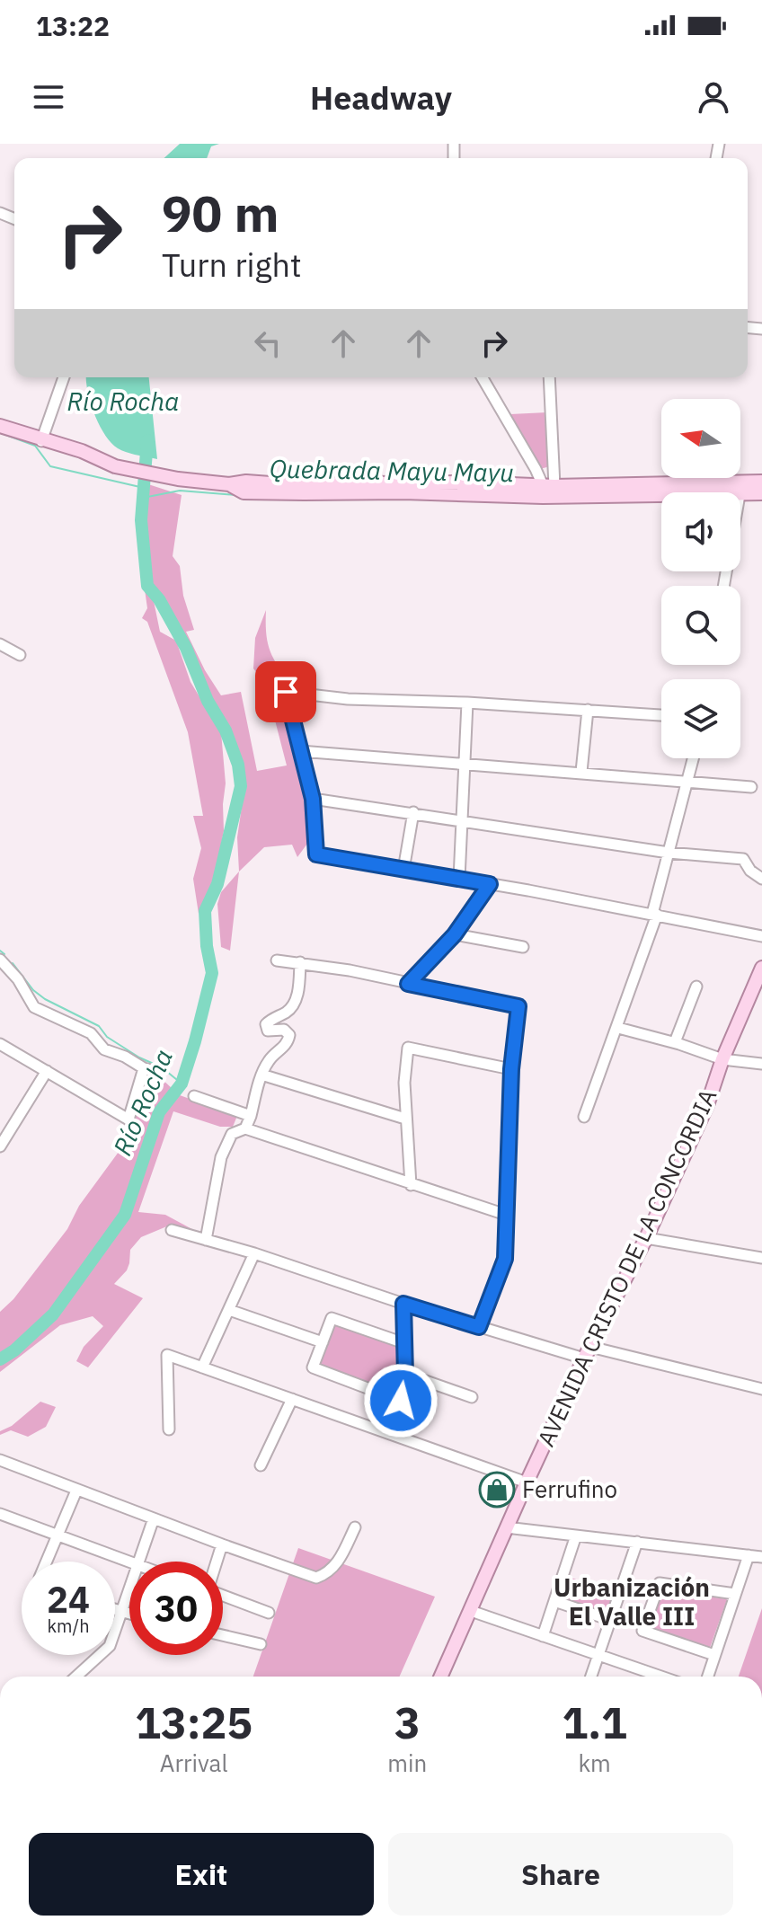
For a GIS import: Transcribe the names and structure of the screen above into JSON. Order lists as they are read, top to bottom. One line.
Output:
{"streets":{"main road":["AVENIDA CRISTO DE LA CONCORDIA"]},"districts":["Urbanización El Valle III"],"water":["Río Rocha","Quebrada Mayu Mayu"],"places":{"shop":["Ferrufino"]},"north":"left","page":{"status":"13:22","header":"Headway","turn":["90 m","Turn right"],"speed":"24 km/h","limit":"30","eta":["13:25","Arrival","3","min","1.1","km"],"buttons":["Exit","Share"]}}
